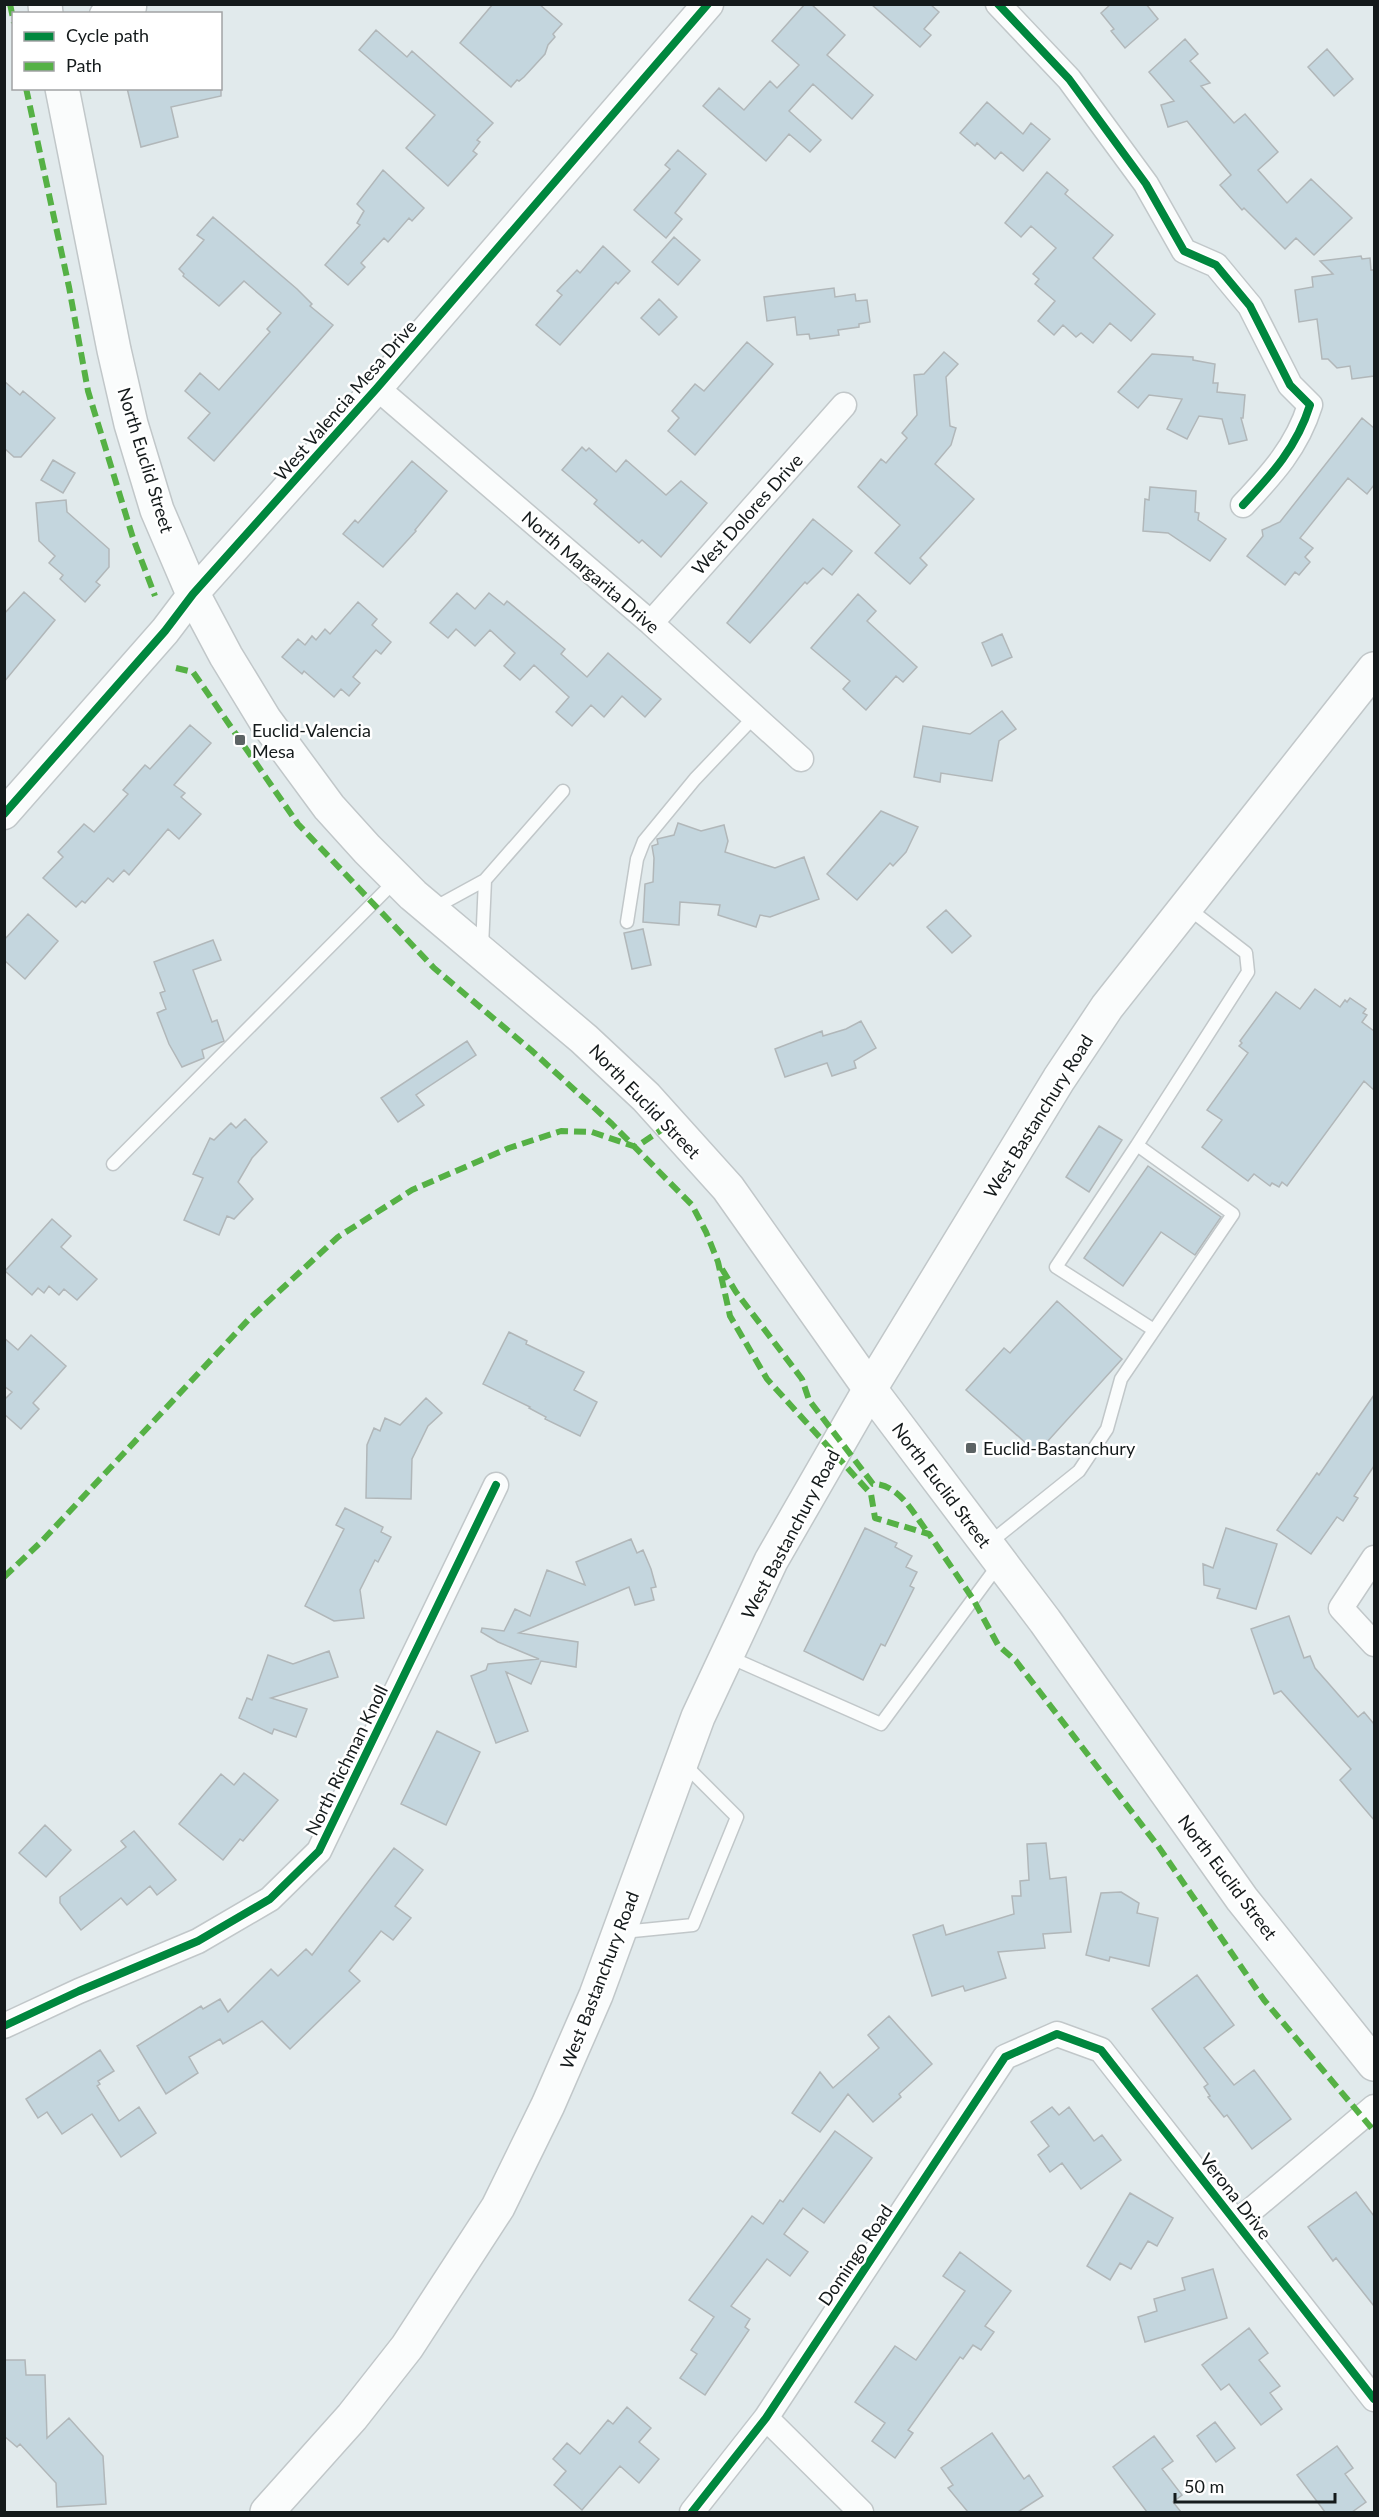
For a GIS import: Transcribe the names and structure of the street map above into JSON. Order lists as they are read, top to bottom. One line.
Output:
{"streets":{"main road":["North Euclid Street","West Bastanchury Road"],"street":["West Valencia Mesa Drive","West Dolores Drive","North Margarita Drive","North Richman Knoll","Verona Drive","Domingo Road"]},"crossings":[["West Valencia Mesa Drive","North Euclid Street"],["West Valencia Mesa Drive","North Margarita Drive"],["North Euclid Street","West Bastanchury Road"],["West Dolores Drive","North Margarita Drive"],["Verona Drive","Domingo Road"]],"places":{"transit":["Euclid-Valencia Mesa","Euclid-Bastanchury"]},"legend":["Cycle path","Path"],"scale_bar":"50 m"}
